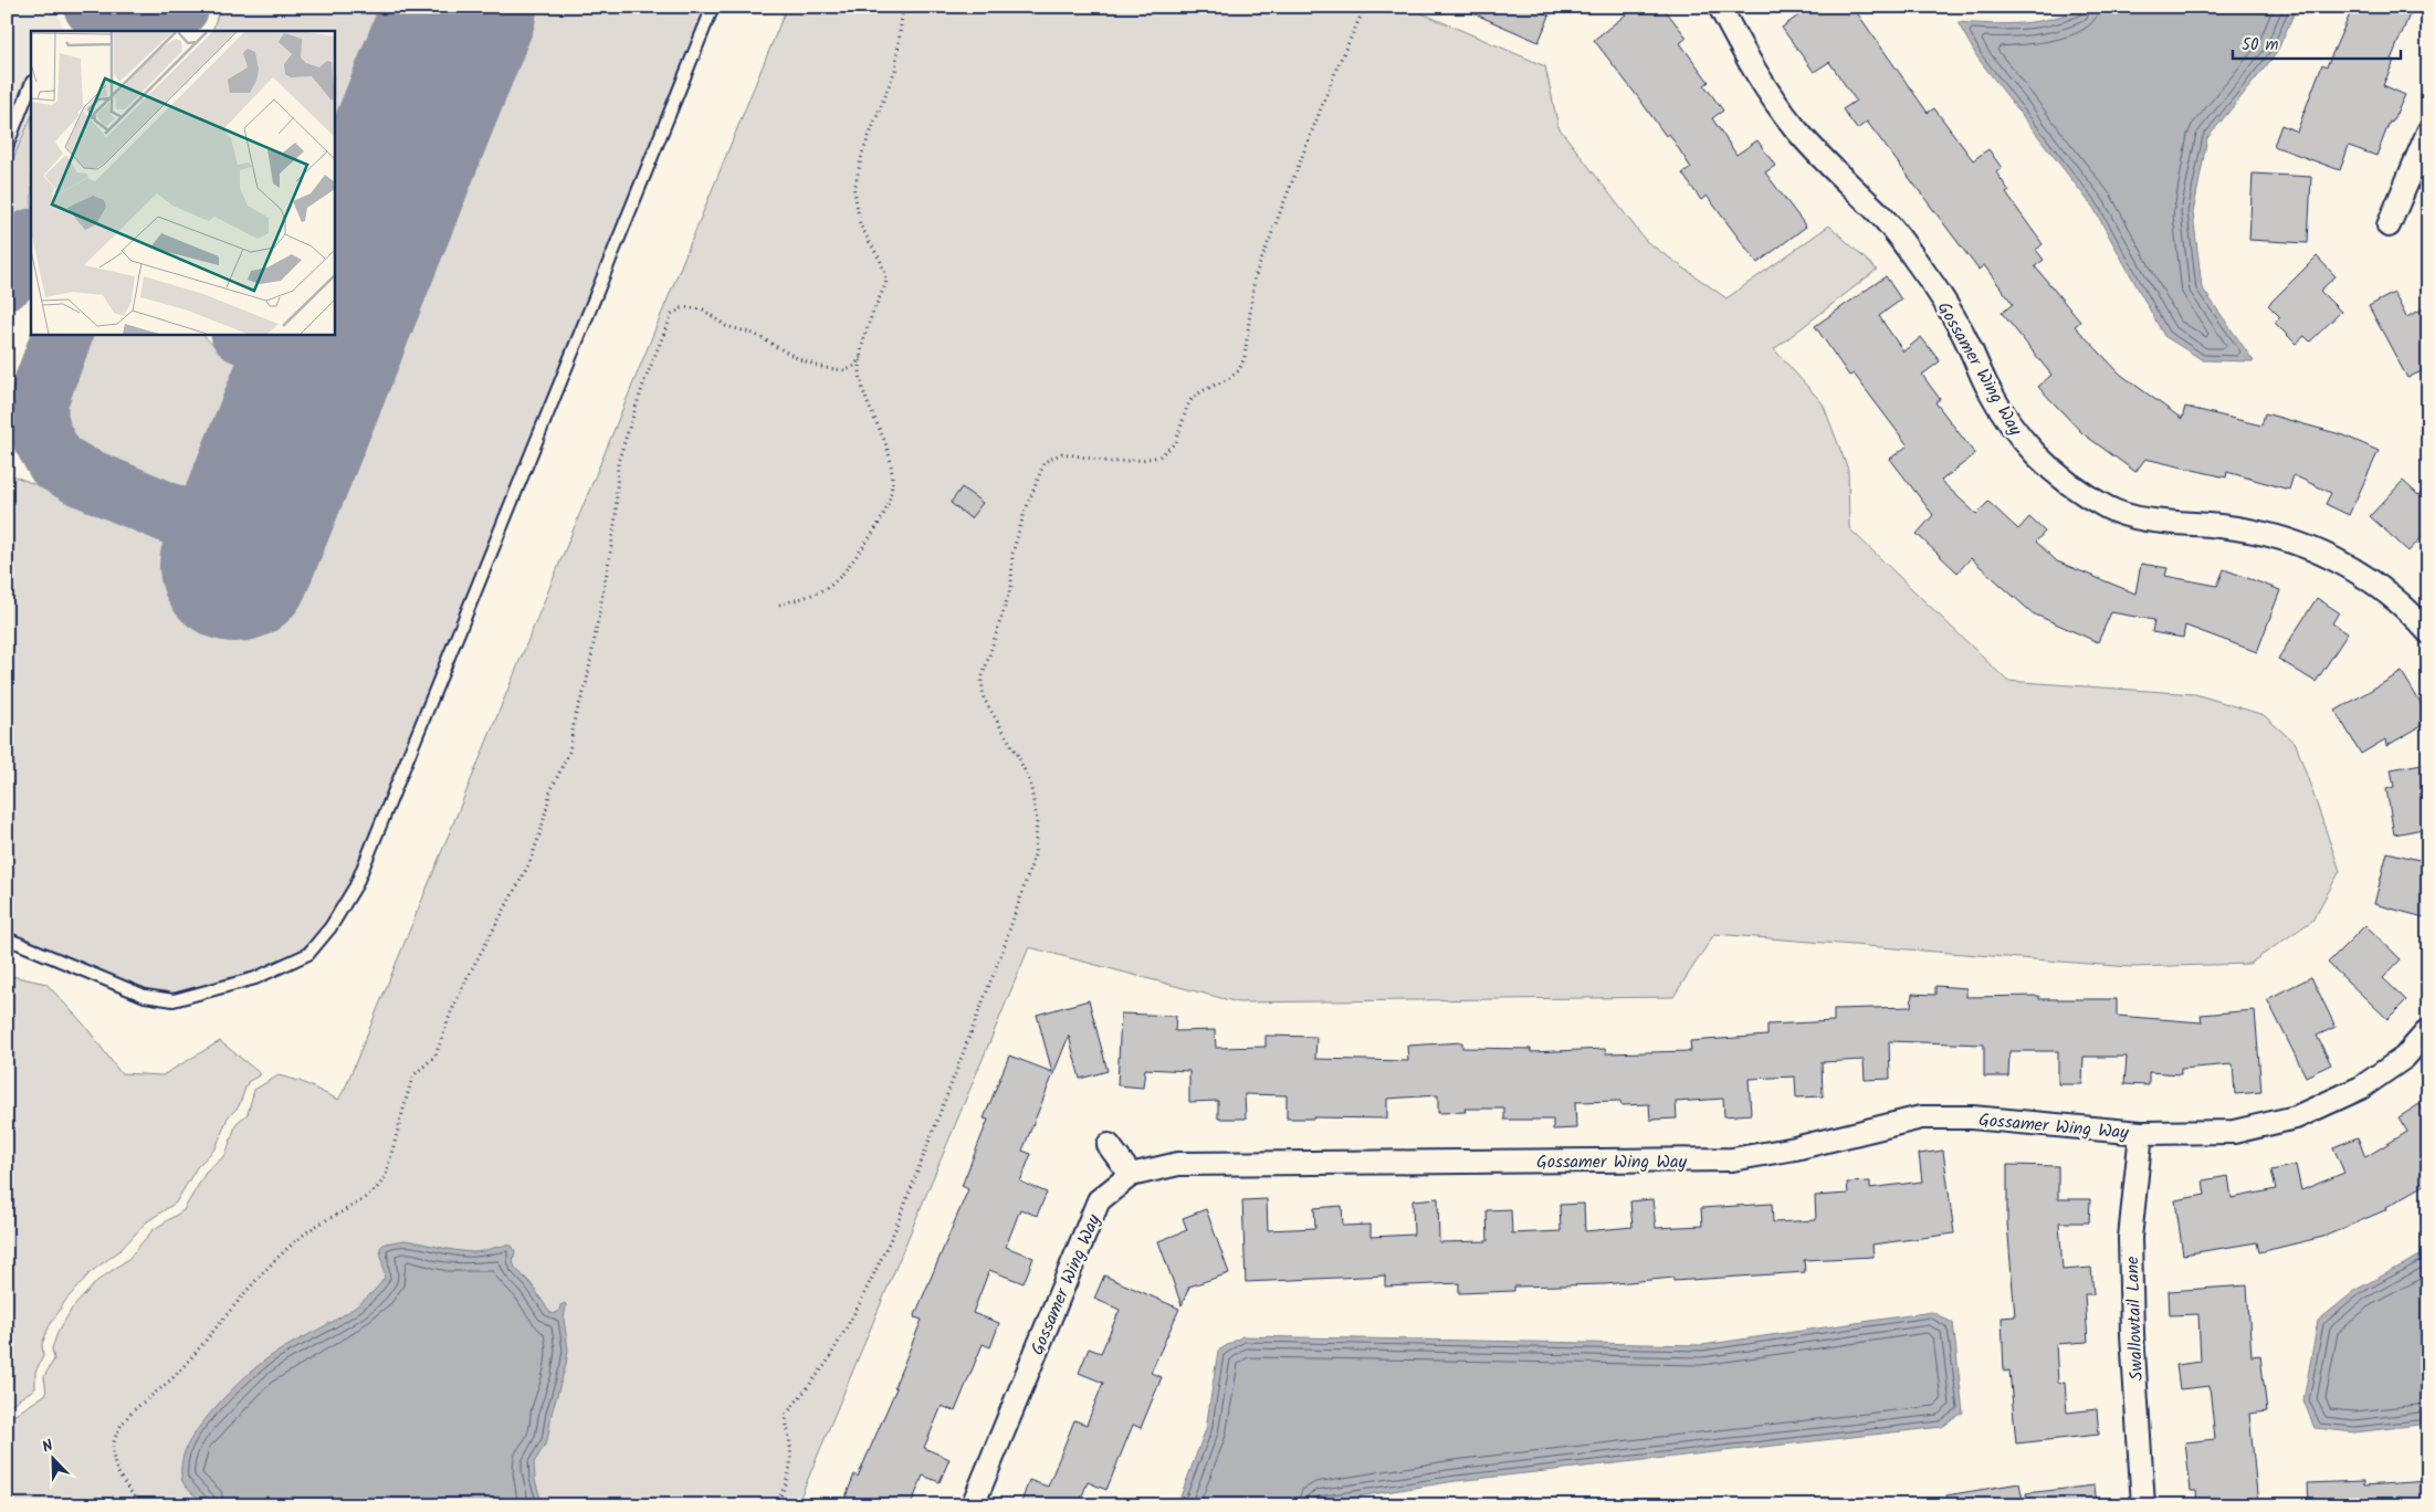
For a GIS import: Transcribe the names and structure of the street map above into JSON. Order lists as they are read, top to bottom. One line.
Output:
{"streets":{"street":["Gossamer Wing Way","Swallowtail Lane"]},"crossings":[["Gossamer Wing Way","Swallowtail Lane"]],"scale_bar":"50 m","north":"top left"}
